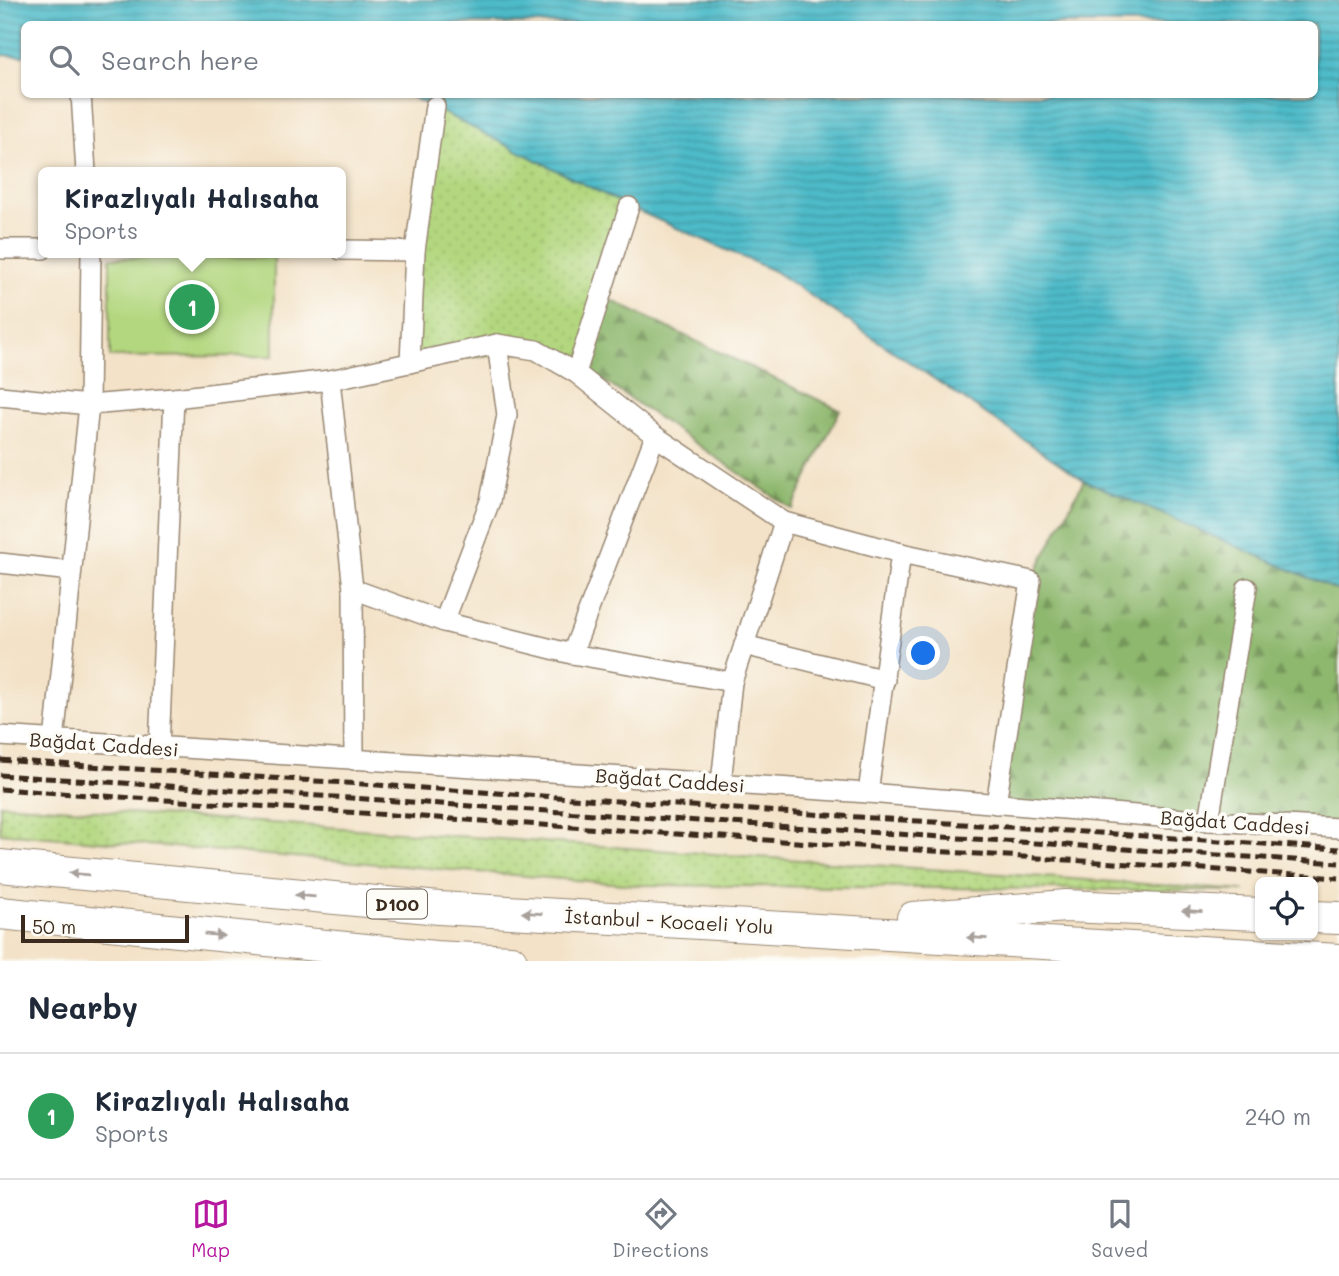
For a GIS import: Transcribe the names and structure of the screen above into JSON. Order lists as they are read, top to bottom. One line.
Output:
{"streets":{"highway":["D100","İstanbul - Kocaeli Yolu"],"street":["Bağdat Caddesi"]},"scale_bar":"50 m","page":{"search":"Search here","popup":["Kirazlıyalı Halısaha","Sports"],"pins":"1","scale":"50 m","heading":"Nearby","list":[{"mark":"1","name":"Kirazlıyalı Halısaha","note":"Sports","value":"240 m"}],"nav":["Map","Directions","Saved"]}}
